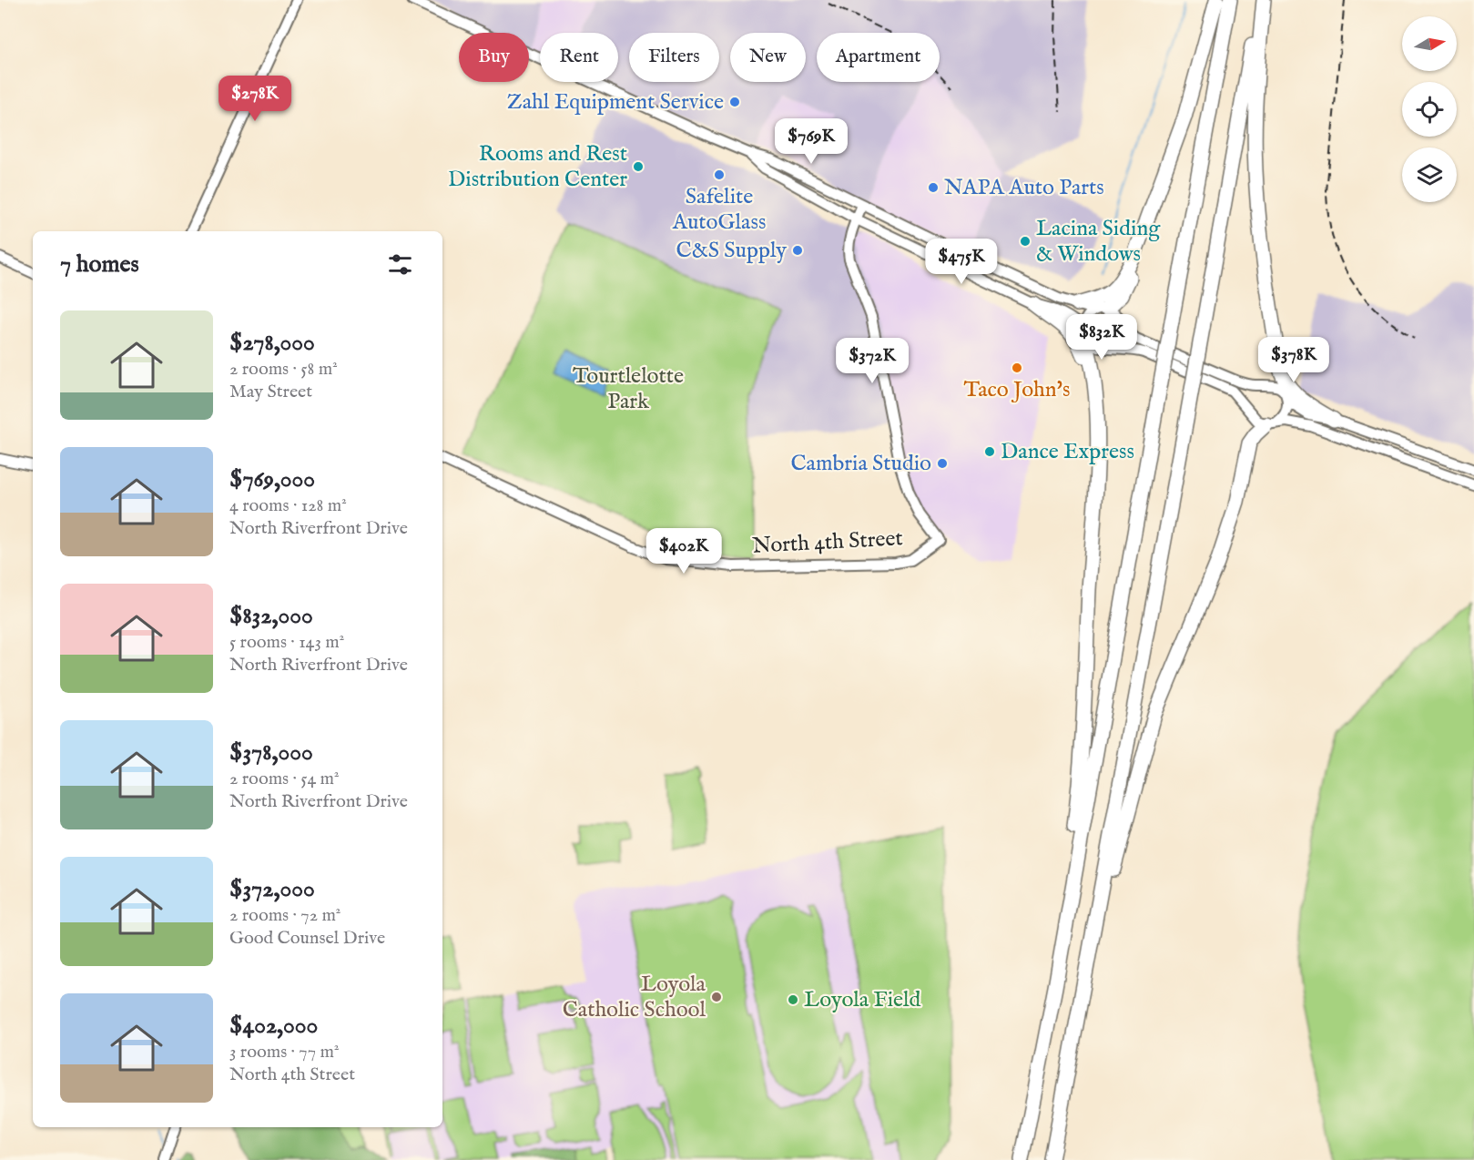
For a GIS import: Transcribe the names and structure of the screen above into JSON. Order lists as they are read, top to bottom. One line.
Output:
{"streets":{"main road":["North 4th Street"]},"parks":["Tourtlelotte Park"],"places":["Zahl Equipment Service","Rooms and Rest Distribution Center","Safelite AutoGlass","NAPA Auto Parts","Lacina Siding & Windows","C&S Supply","Taco John's","Dance Express","Cambria Studio","Loyola Catholic School","Loyola Field"],"north":"right","page":{"chip":["Buy","Rent","Filters","New","Apartment"],"price":["$278K","$769K","$475K","$832K","$378K","$372K","$402K"],"heading":"7 homes","list":[{"name":"$278,000","note":"2 rooms · 58 m² · May Street"},{"name":"$769,000","note":"4 rooms · 128 m² · North Riverfront Drive"},{"name":"$832,000","note":"5 rooms · 143 m² · North Riverfront Drive"},{"name":"$378,000","note":"2 rooms · 54 m² · North Riverfront Drive"},{"name":"$372,000","note":"2 rooms · 72 m² · Good Counsel Drive"},{"name":"$402,000","note":"3 rooms · 77 m² · North 4th Street"}]}}
